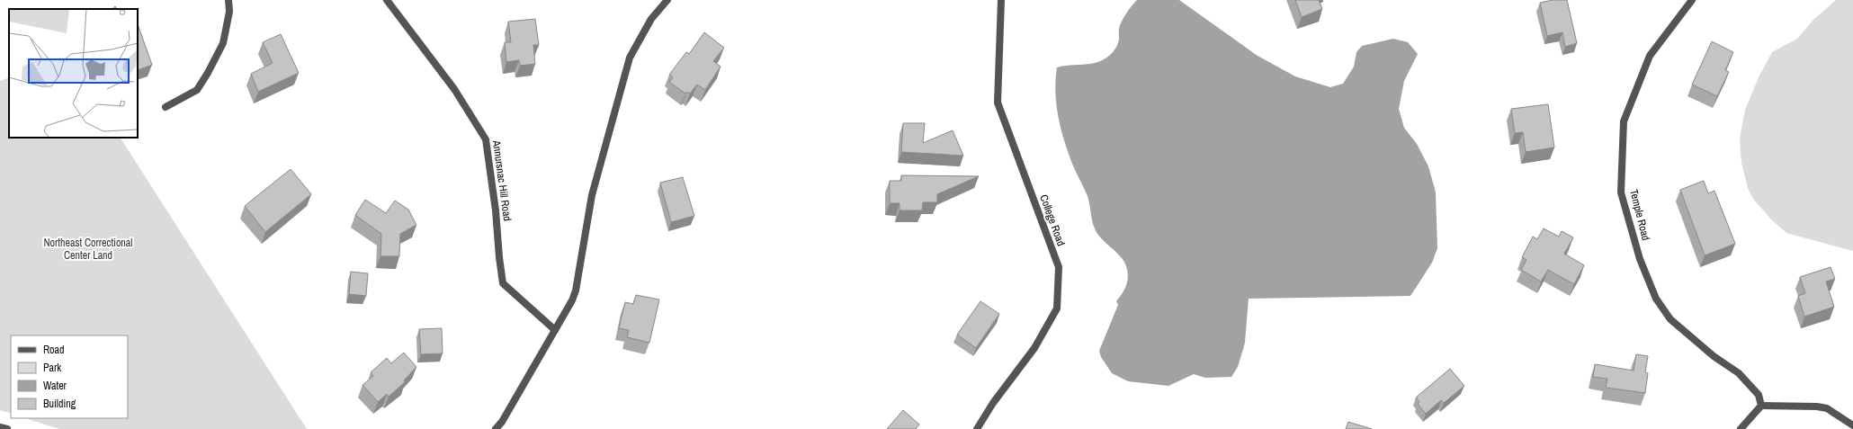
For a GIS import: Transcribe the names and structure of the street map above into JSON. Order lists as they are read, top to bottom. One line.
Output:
{"streets":{"street":["Annursnac Hill Road","Temple Road","College Road"]},"parks":["Northeast Correctional Center Land"],"legend":["Road","Park","Water","Building"]}
